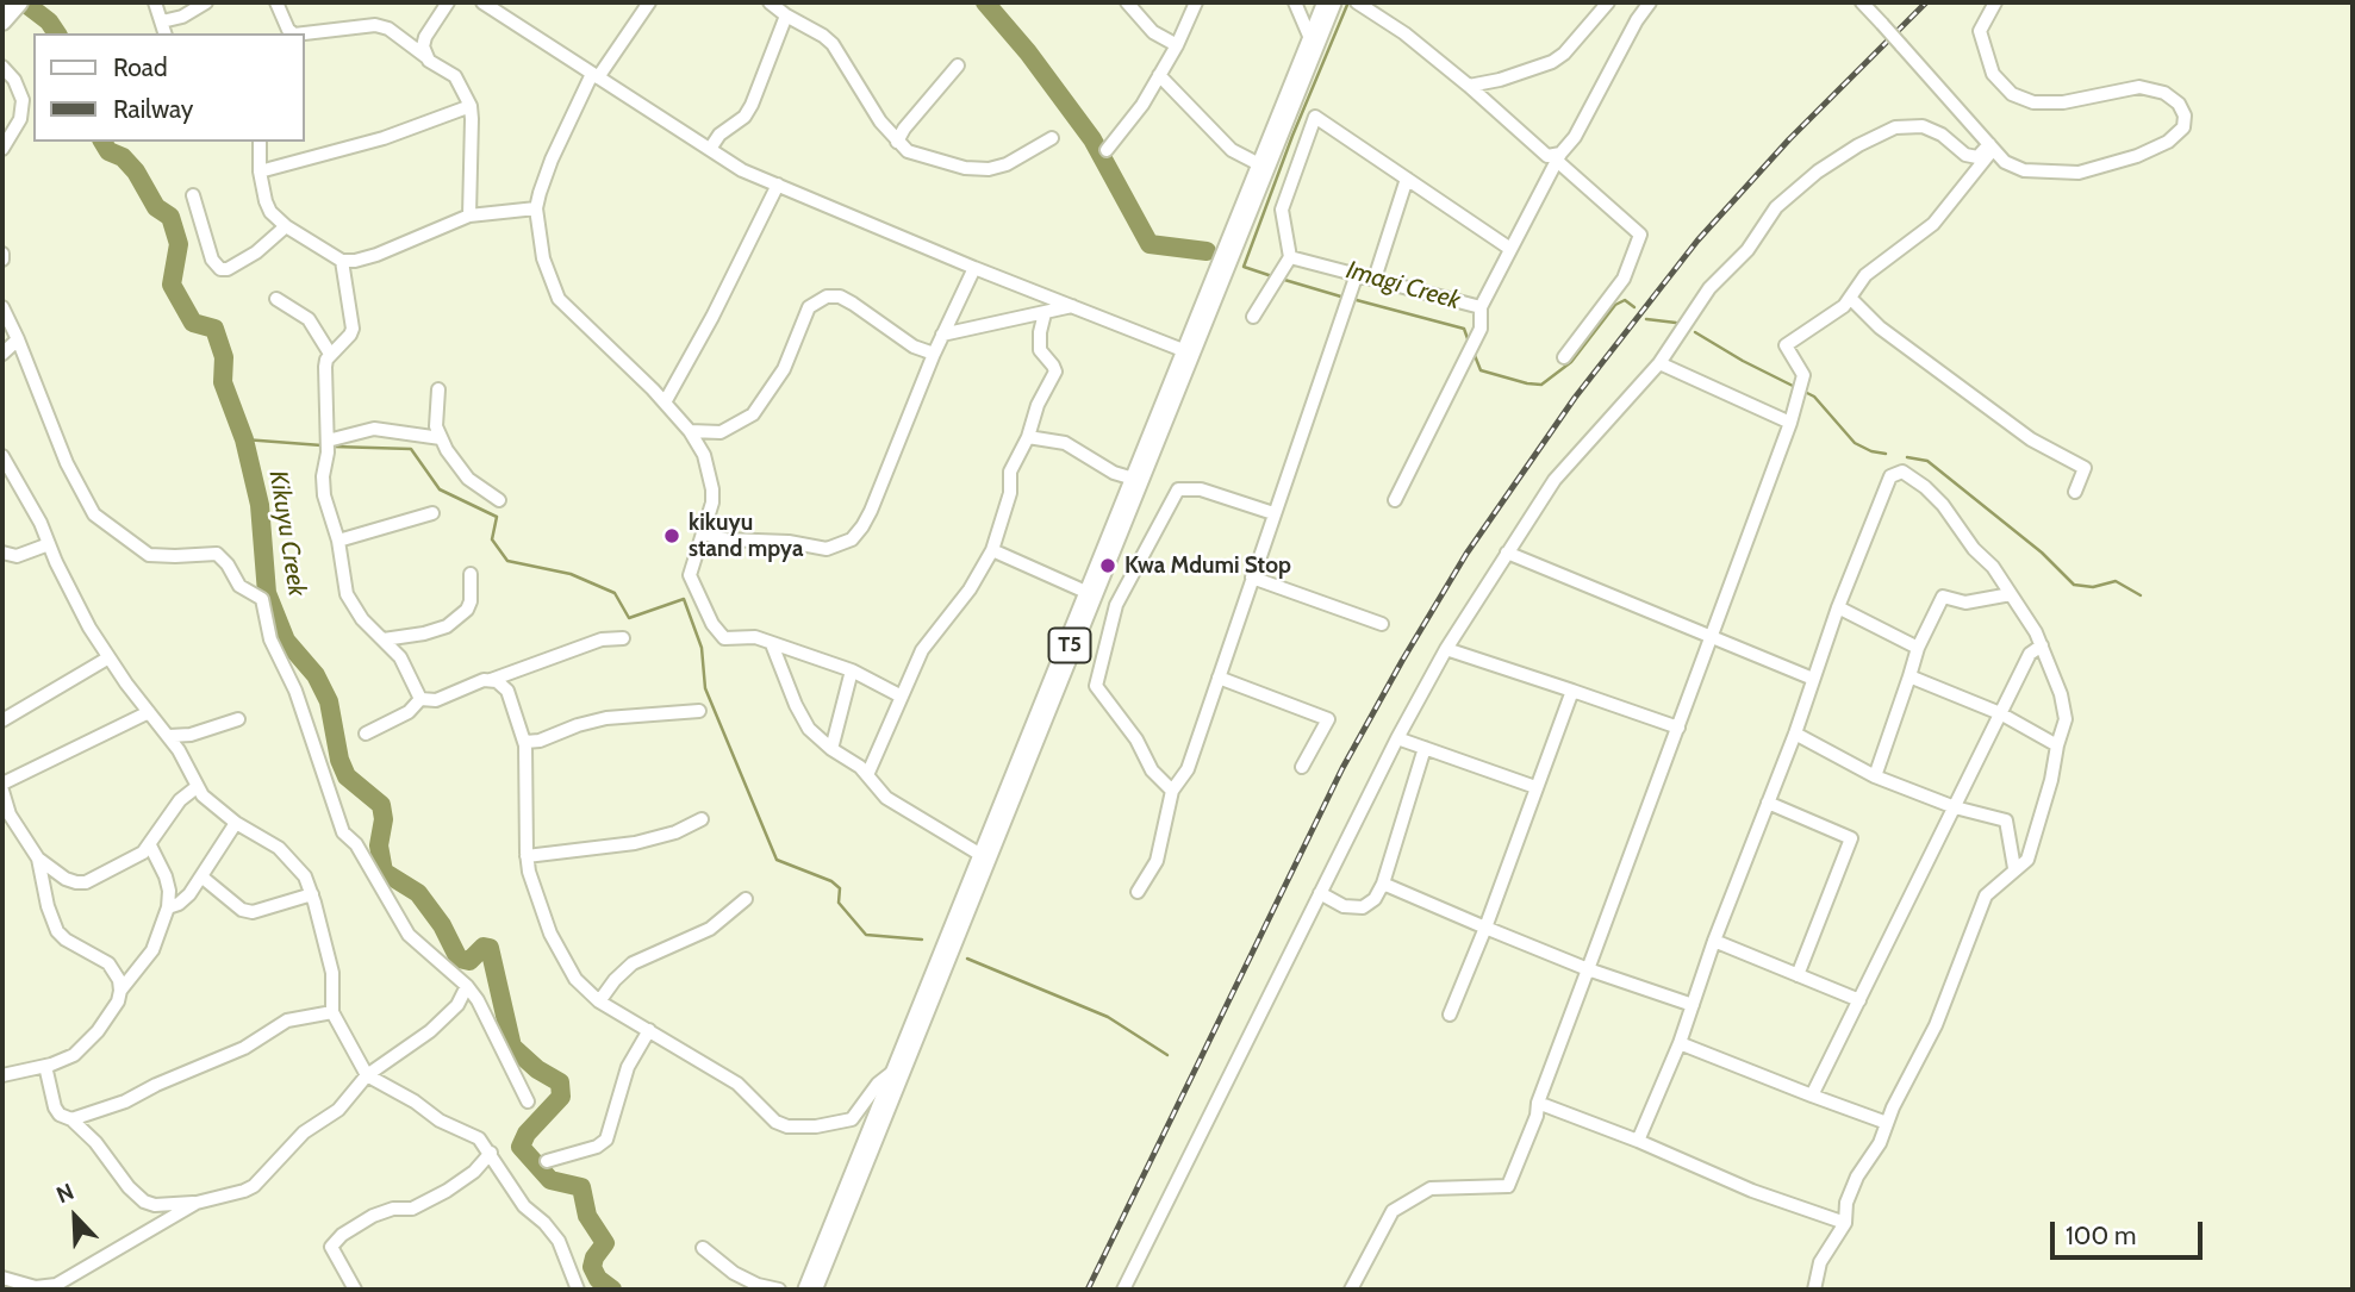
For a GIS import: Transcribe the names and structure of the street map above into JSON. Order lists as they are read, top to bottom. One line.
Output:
{"streets":{"highway":["T5"]},"water":["Imagi Creek","Kikuyu Creek"],"places":["kikuyu stand mpya","Kwa Mdumi Stop"],"legend":["Road","Railway"],"scale_bar":"100 m","north":"top left"}
